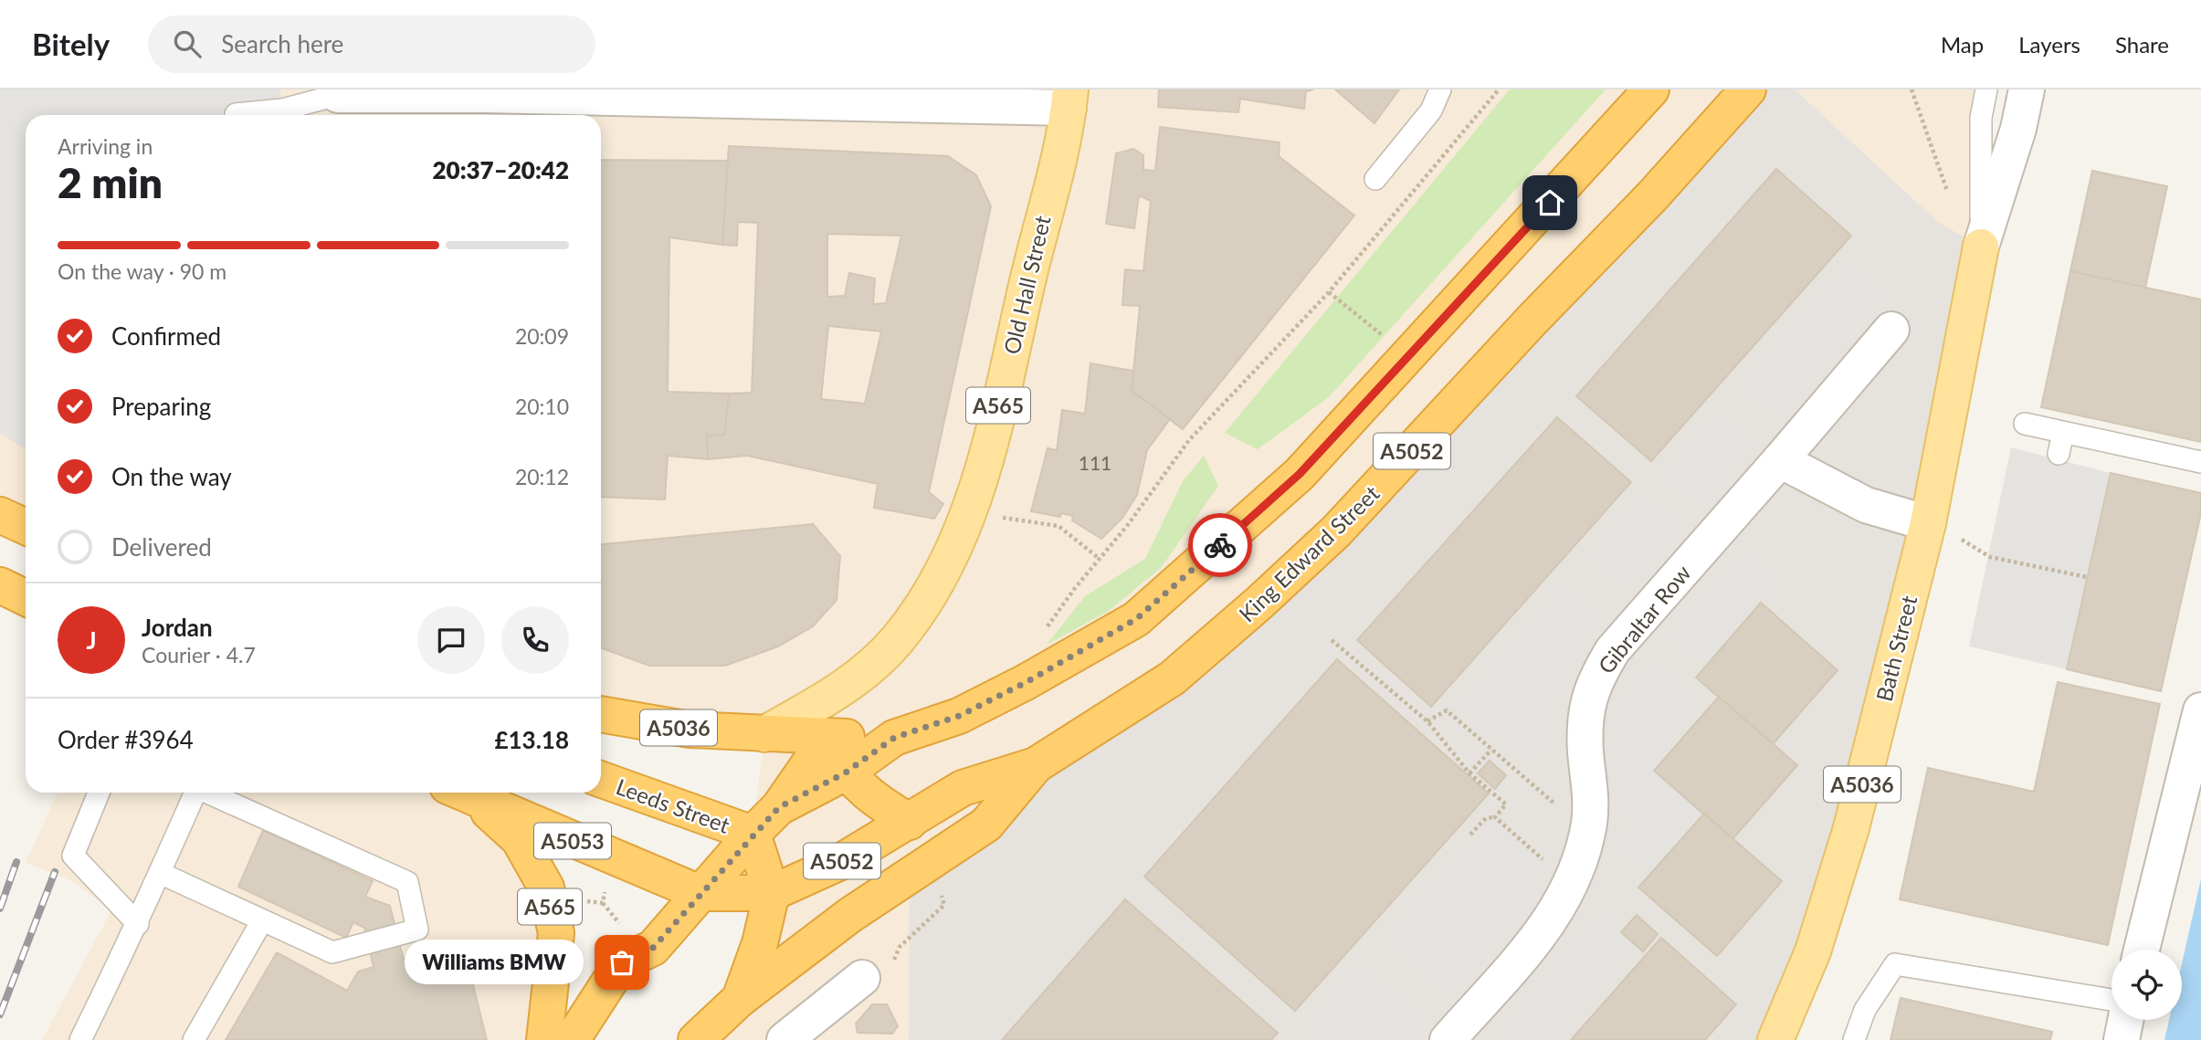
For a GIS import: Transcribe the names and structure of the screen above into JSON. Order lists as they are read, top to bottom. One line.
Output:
{"streets":{"highway":["A565","A5052","King Edward Street","A5036","Leeds Street","A5053"],"main road":["Old Hall Street","Bath Street"],"street":["Gibraltar Row"]},"crossings":[["Old Hall Street","A5036"],["A5052","A5036"],["King Edward Street","A5053"]],"places":["Williams BMW"],"house_numbers":["111"],"page":{"header":"Bitely","search":"Search here","nav":["Map","Layers","Share"],"heading":["2 min","Arriving in","20:37–20:42"],"panel":["Jordan","Courier · 4.7","Order #3964","£13.18"],"bar":"On the way · 90 m","list":[["Confirmed","20:09"],["Preparing","20:10"],["On the way","20:12"],"Delivered"],"round":"J","bubble":"Williams BMW"}}
